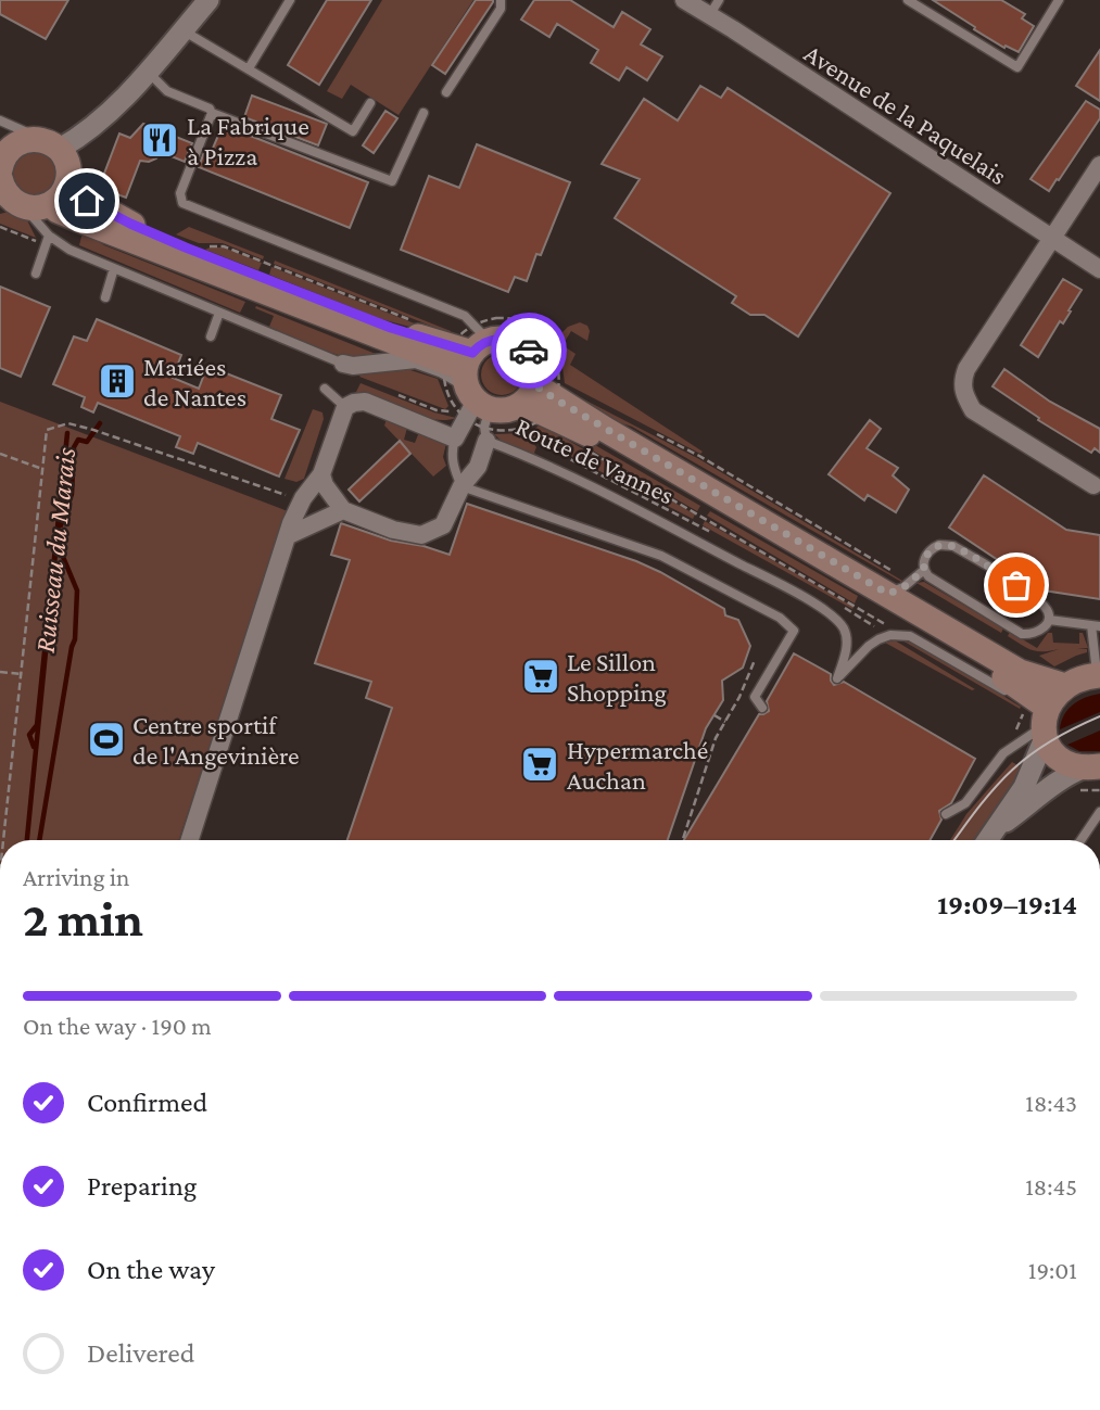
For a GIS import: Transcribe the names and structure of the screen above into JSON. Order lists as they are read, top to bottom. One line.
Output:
{"streets":{"main road":["Route de Vannes"],"street":["Avenue de la Paquelais"]},"water":["Ruisseau du Marais"],"places":{"restaurant":["La Fabrique à Pizza"],"building":["Mariées de Nantes"],"supermarket":["Le Sillon Shopping","Hypermarché Auchan"],"sports":["Centre sportif de l'Angevinière"]},"page":{"heading":["2 min","Arriving in","19:09–19:14"],"bar":"On the way · 190 m","list":[["Confirmed","18:43"],["Preparing","18:45"],["On the way","19:01"],"Delivered"]}}
